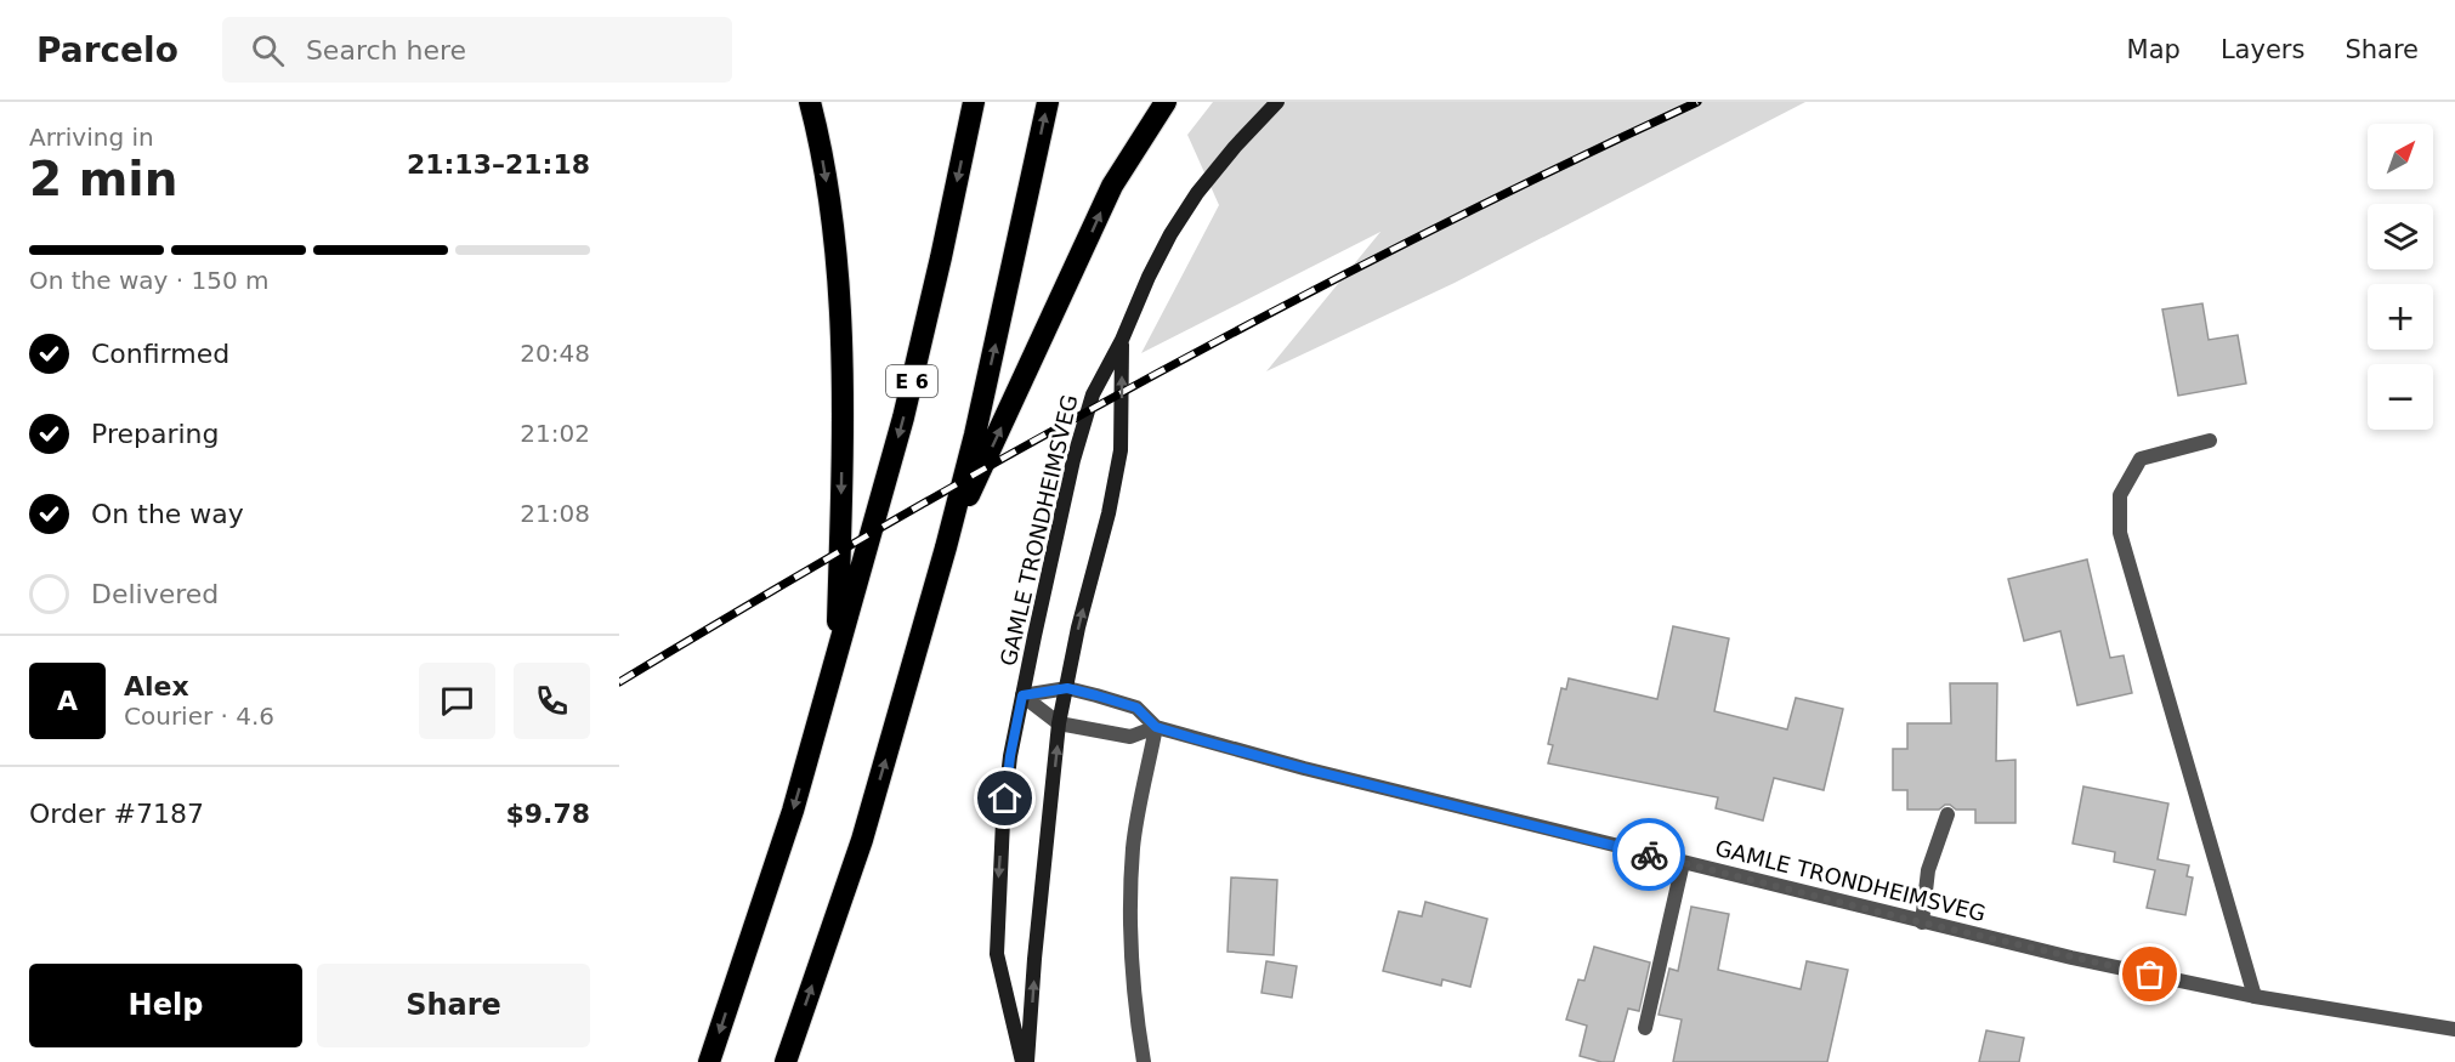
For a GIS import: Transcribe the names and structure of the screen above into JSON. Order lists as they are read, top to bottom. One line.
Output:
{"streets":{"highway":["E 6"],"street":["GAMLE TRONDHEIMSVEG"]},"north":"top right","page":{"header":"Parcelo","search":"Search here","nav":["Map","Layers","Share"],"heading":["2 min","Arriving in","21:13–21:18"],"panel":["Alex","Courier · 4.6","Order #7187","$9.78"],"map_buttons":["+","−"],"bar":"On the way · 150 m","list":[["Confirmed","20:48"],["Preparing","21:02"],["On the way","21:08"],"Delivered"],"round":"A","buttons":["Help","Share"]}}
